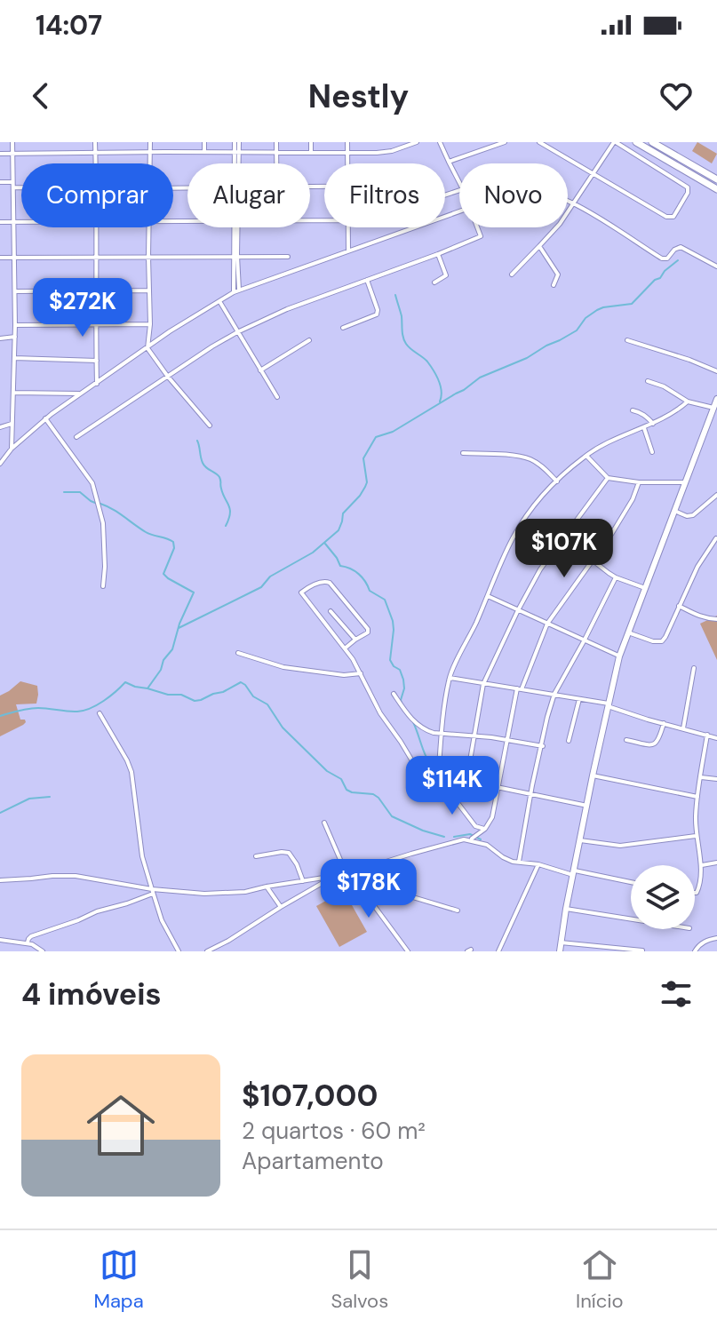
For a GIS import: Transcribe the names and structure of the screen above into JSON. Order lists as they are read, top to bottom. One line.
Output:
{"page":{"status":"14:07","header":"Nestly","chip":["Comprar","Alugar","Filtros","Novo"],"price":["$272K","$107K","$114K","$178K"],"heading":"4 imóveis","list":[{"name":"$107,000","note":"2 quartos · 60 m² · Apartamento"}],"tabs":["Mapa","Salvos","Início"]}}
